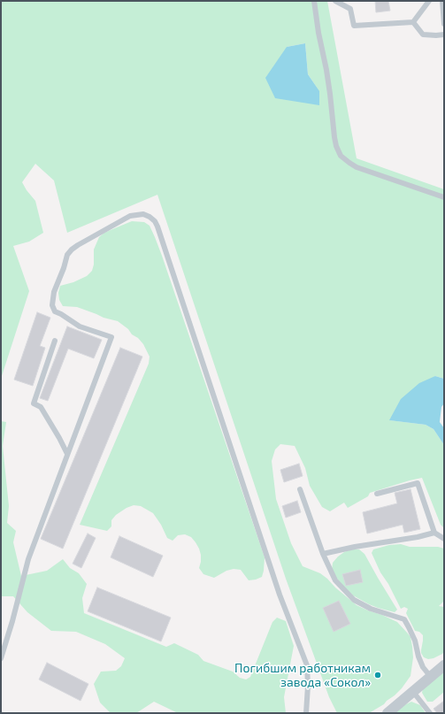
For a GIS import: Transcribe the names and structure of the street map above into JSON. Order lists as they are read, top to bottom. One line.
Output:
{"places":["Погибшим работникам завода «Сокол»"]}
